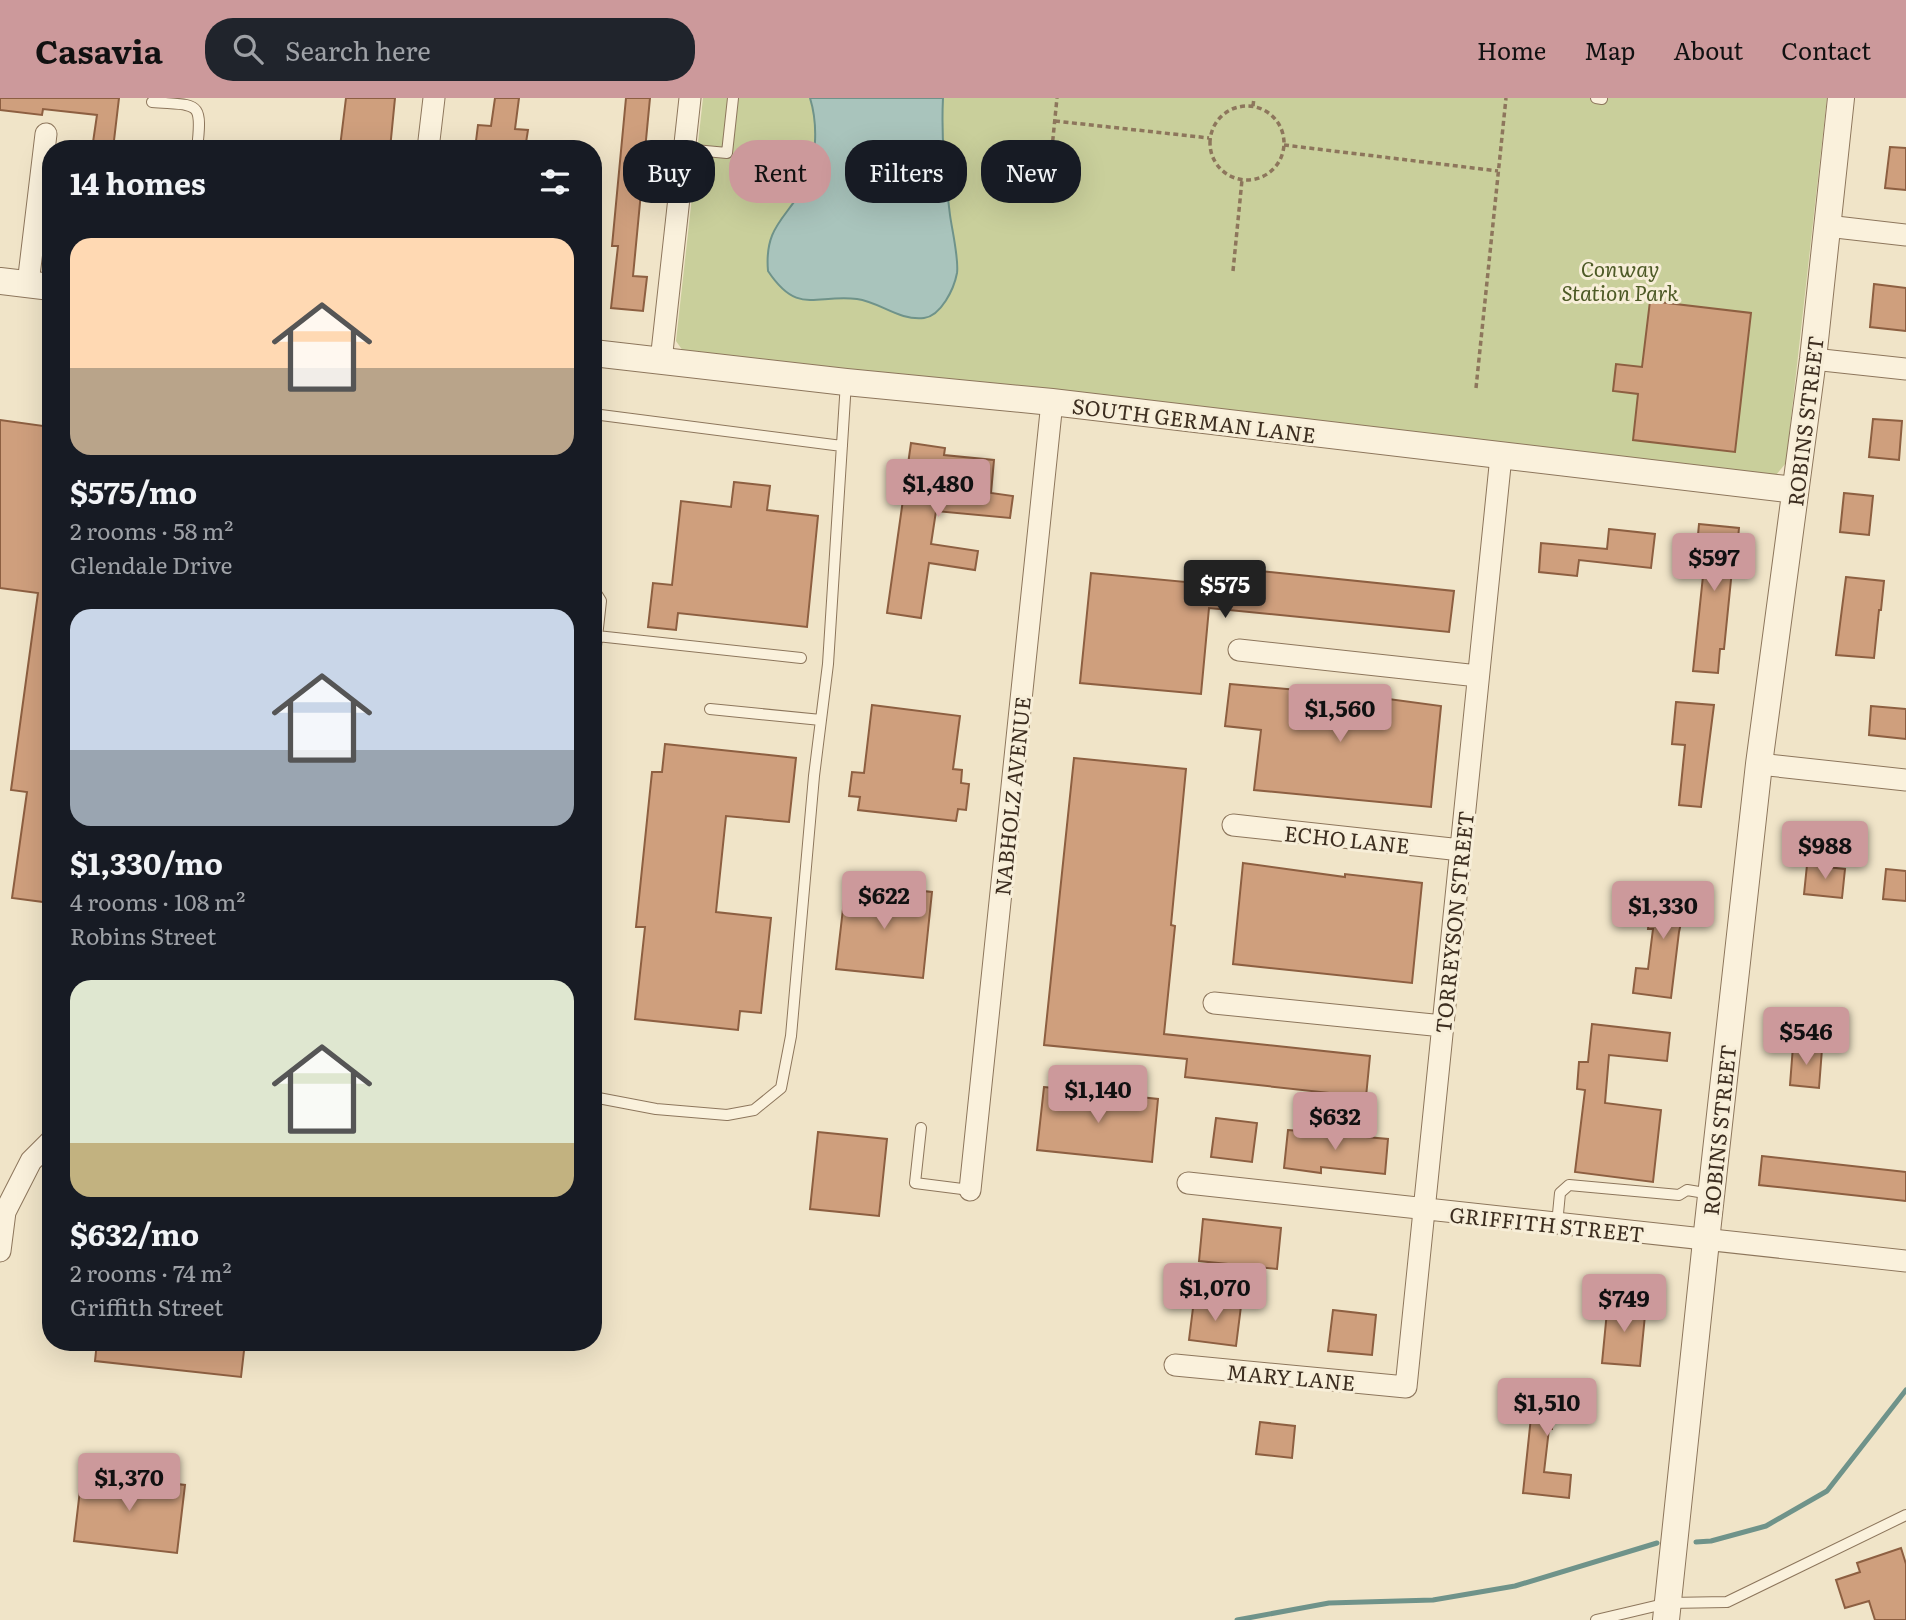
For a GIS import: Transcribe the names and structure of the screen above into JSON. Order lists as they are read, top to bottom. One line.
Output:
{"streets":{"street":["SOUTH GERMAN LANE","ROBINS STREET","NABHOLZ AVENUE","ECHO LANE","TORREYSON STREET","GRIFFITH STREET","MARY LANE"]},"crossings":[["SOUTH GERMAN LANE","ROBINS STREET"],["SOUTH GERMAN LANE","NABHOLZ AVENUE"],["SOUTH GERMAN LANE","TORREYSON STREET"],["ROBINS STREET","GRIFFITH STREET"],["ECHO LANE","TORREYSON STREET"],["TORREYSON STREET","GRIFFITH STREET"],["TORREYSON STREET","MARY LANE"]],"parks":["Conway Station Park"],"page":{"header":"Casavia","search":"Search here","nav":["Home","Map","About","Contact"],"chip":["Buy","Rent","Filters","New"],"heading":"14 homes","list":[{"name":"$575/mo","note":"2 rooms · 58 m² · Glendale Drive"},{"name":"$1,330/mo","note":"4 rooms · 108 m² · Robins Street"},{"name":"$632/mo","note":"2 rooms · 74 m² · Griffith Street"}],"price":["$1,480","$597","$575","$1,560","$988","$622","$1,330","$546","$1,140","$632","$1,070","$749","$1,510","$1,370"]}}
